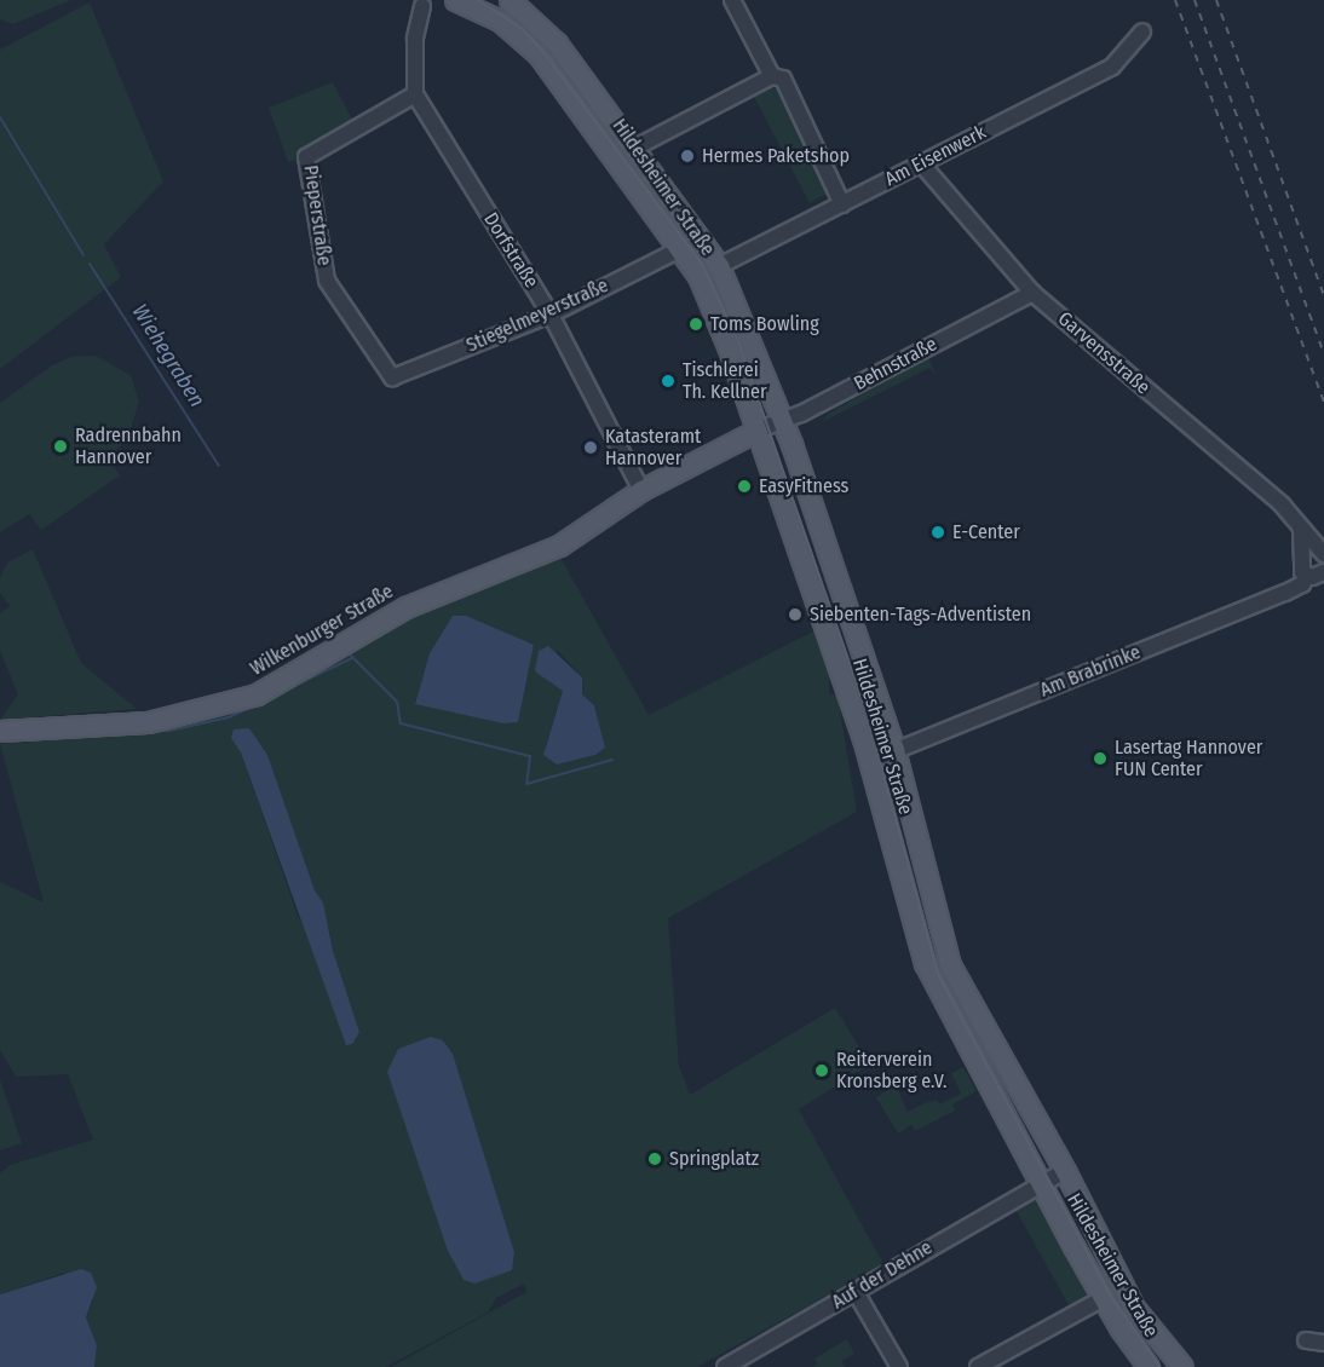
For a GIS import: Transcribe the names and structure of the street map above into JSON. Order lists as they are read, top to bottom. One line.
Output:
{"streets":{"main road":["Hildesheimer Straße","Wilkenburger Straße"],"street":["Am Eisenwerk","Pieperstraße","Dorfstraße","Stiegelmeyerstraße","Garvensstraße","Behnstraße","Am Brabrinke","Auf der Dehne"]},"crossings":[["Am Eisenwerk","Hildesheimer Straße"],["Am Eisenwerk","Garvensstraße"],["Hildesheimer Straße","Stiegelmeyerstraße"],["Hildesheimer Straße","Behnstraße"],["Hildesheimer Straße","Wilkenburger Straße"],["Hildesheimer Straße","Am Brabrinke"],["Hildesheimer Straße","Auf der Dehne"],["Pieperstraße","Dorfstraße"],["Pieperstraße","Stiegelmeyerstraße"],["Dorfstraße","Stiegelmeyerstraße"],["Dorfstraße","Wilkenburger Straße"],["Garvensstraße","Behnstraße"],["Behnstraße","Wilkenburger Straße"]],"water":["Wiehegraben"],"places":["Hermes Paketshop","Toms Bowling","Tischlerei Th. Kellner","Radrennbahn Hannover","Katasteramt Hannover","EasyFitness","E-Center","Siebenten-Tags-Adventisten","Lasertag Hannover FUN Center","Reiterverein Kronsberg e.V.","Springplatz"]}
